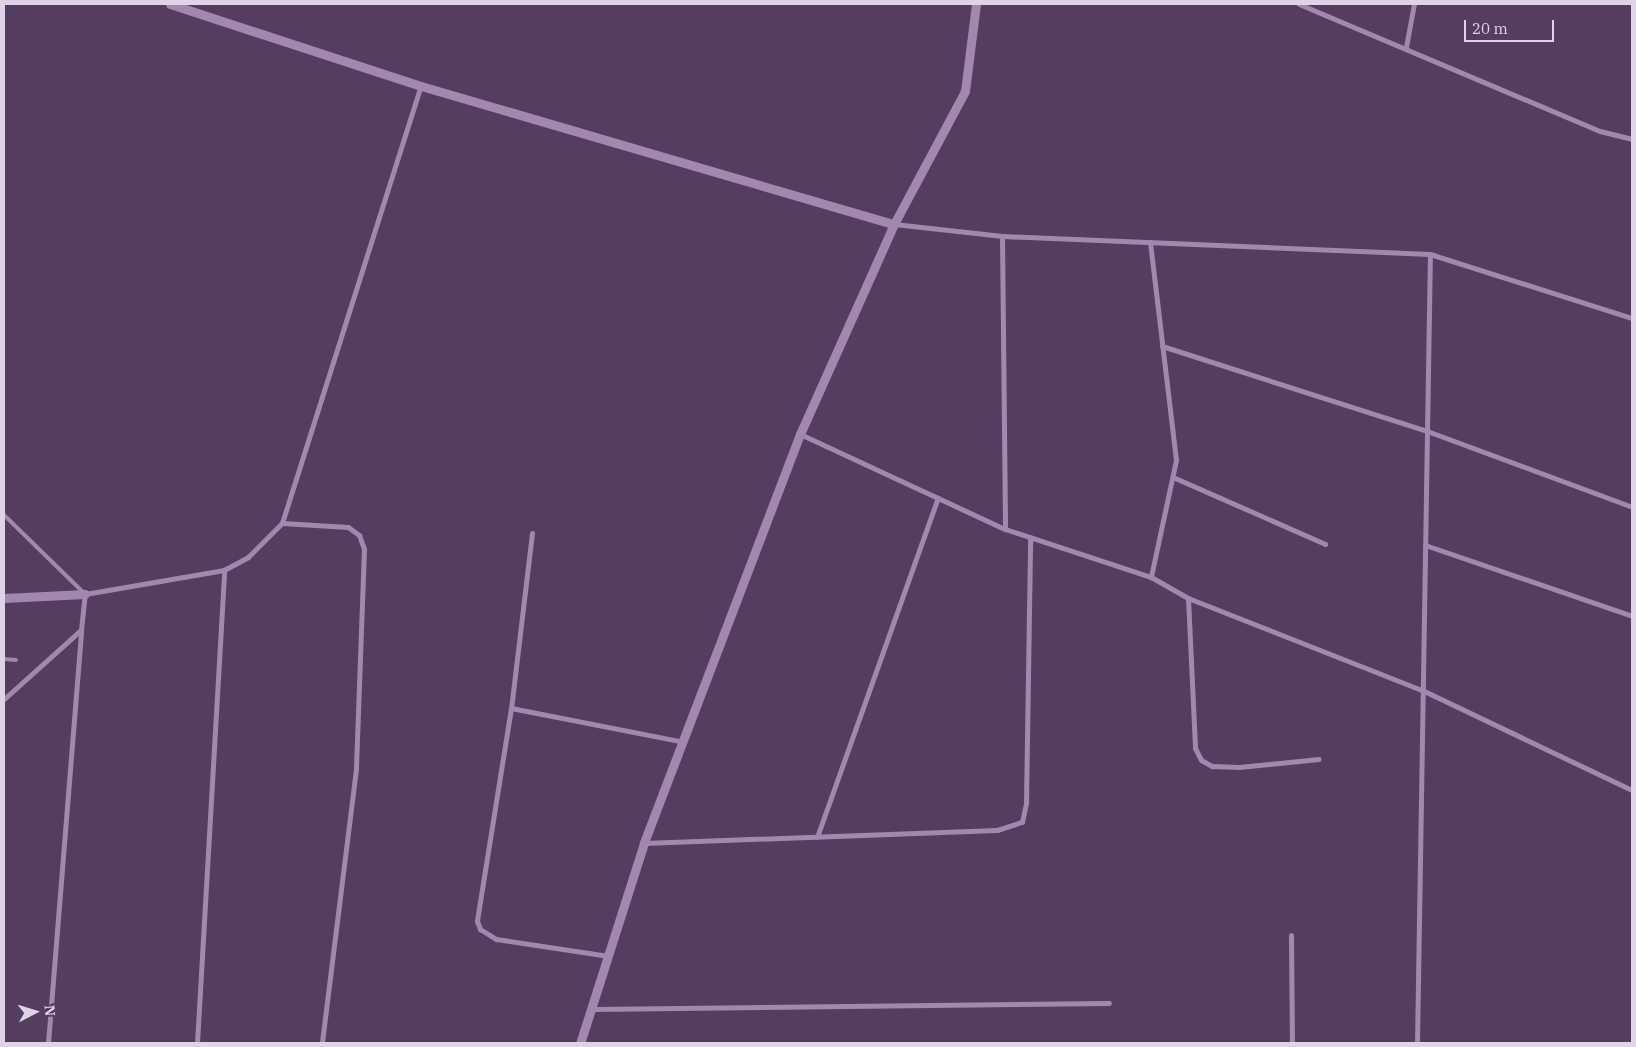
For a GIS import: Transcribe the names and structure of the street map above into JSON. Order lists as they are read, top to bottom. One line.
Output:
{"scale_bar":"20 m","north":"right"}
